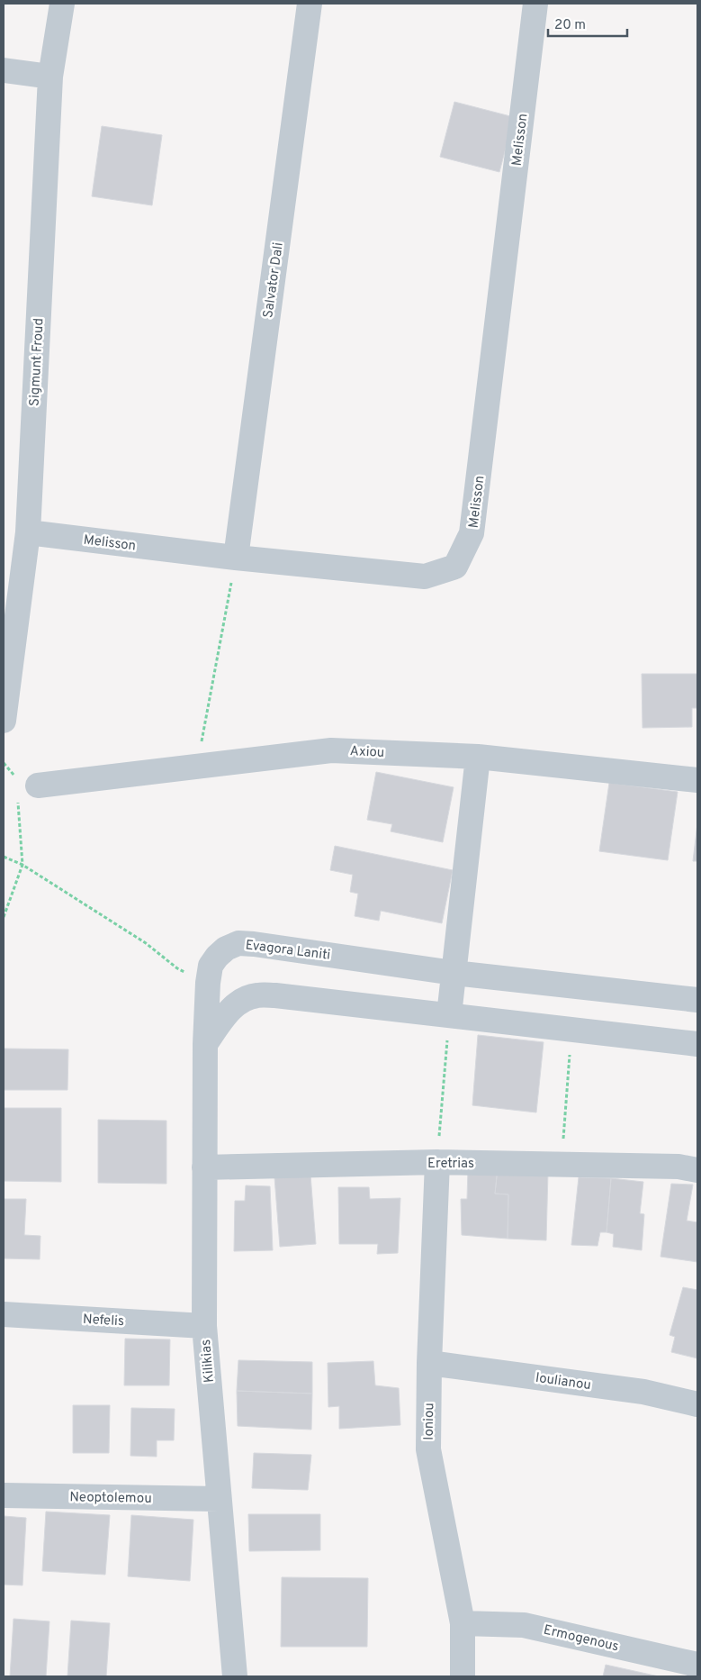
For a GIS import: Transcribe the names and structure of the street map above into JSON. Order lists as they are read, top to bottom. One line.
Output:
{"streets":{"street":["Melisson","Salvator Dali","Sigmunt Froud","Axiou","Evagora Laniti","Eretrias","Nefelis","Kilikias","Ioulianou","Ioniou","Neoptolemou","Ermogenous"]},"crossings":[["Melisson","Salvator Dali"],["Melisson","Sigmunt Froud"],["Evagora Laniti","Kilikias"],["Eretrias","Kilikias"],["Eretrias","Ioniou"],["Nefelis","Kilikias"],["Kilikias","Neoptolemou"],["Ioulianou","Ioniou"],["Ioniou","Ermogenous"]],"scale_bar":"20 m"}
